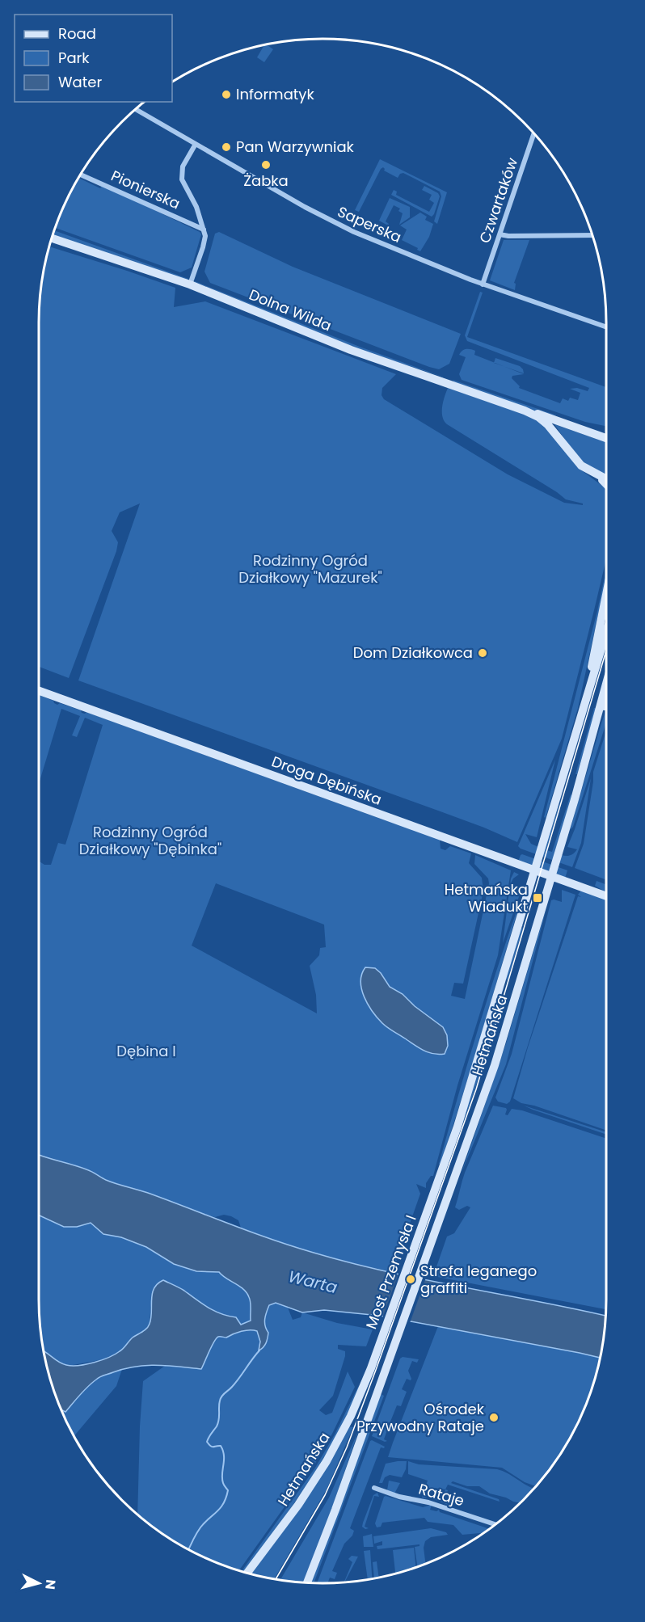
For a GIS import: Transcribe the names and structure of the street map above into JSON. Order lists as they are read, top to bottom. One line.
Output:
{"streets":{"main road":["Dolna Wilda","Droga Dębińska","Hetmańska","Most Przemysła I"],"street":["Pionierska","Czwartaków","Saperska","Rataje"]},"crossings":[["Czwartaków","Saperska"],["Hetmańska","Most Przemysła I"]],"water":["Warta"],"parks":["Rodzinny Ogród Działkowy \"Mazurek\"","Rodzinny Ogród Działkowy \"Dębinka\"","Dębina I"],"places":{"other":["Informatyk","Pan Warzywniak","Żabka","Dom Działkowca","Strefa leganego graffiti","Ośrodek Przywodny Rataje"],"transit":["Hetmańska Wiadukt"]},"legend":["Road","Park","Water"],"north":"right"}
